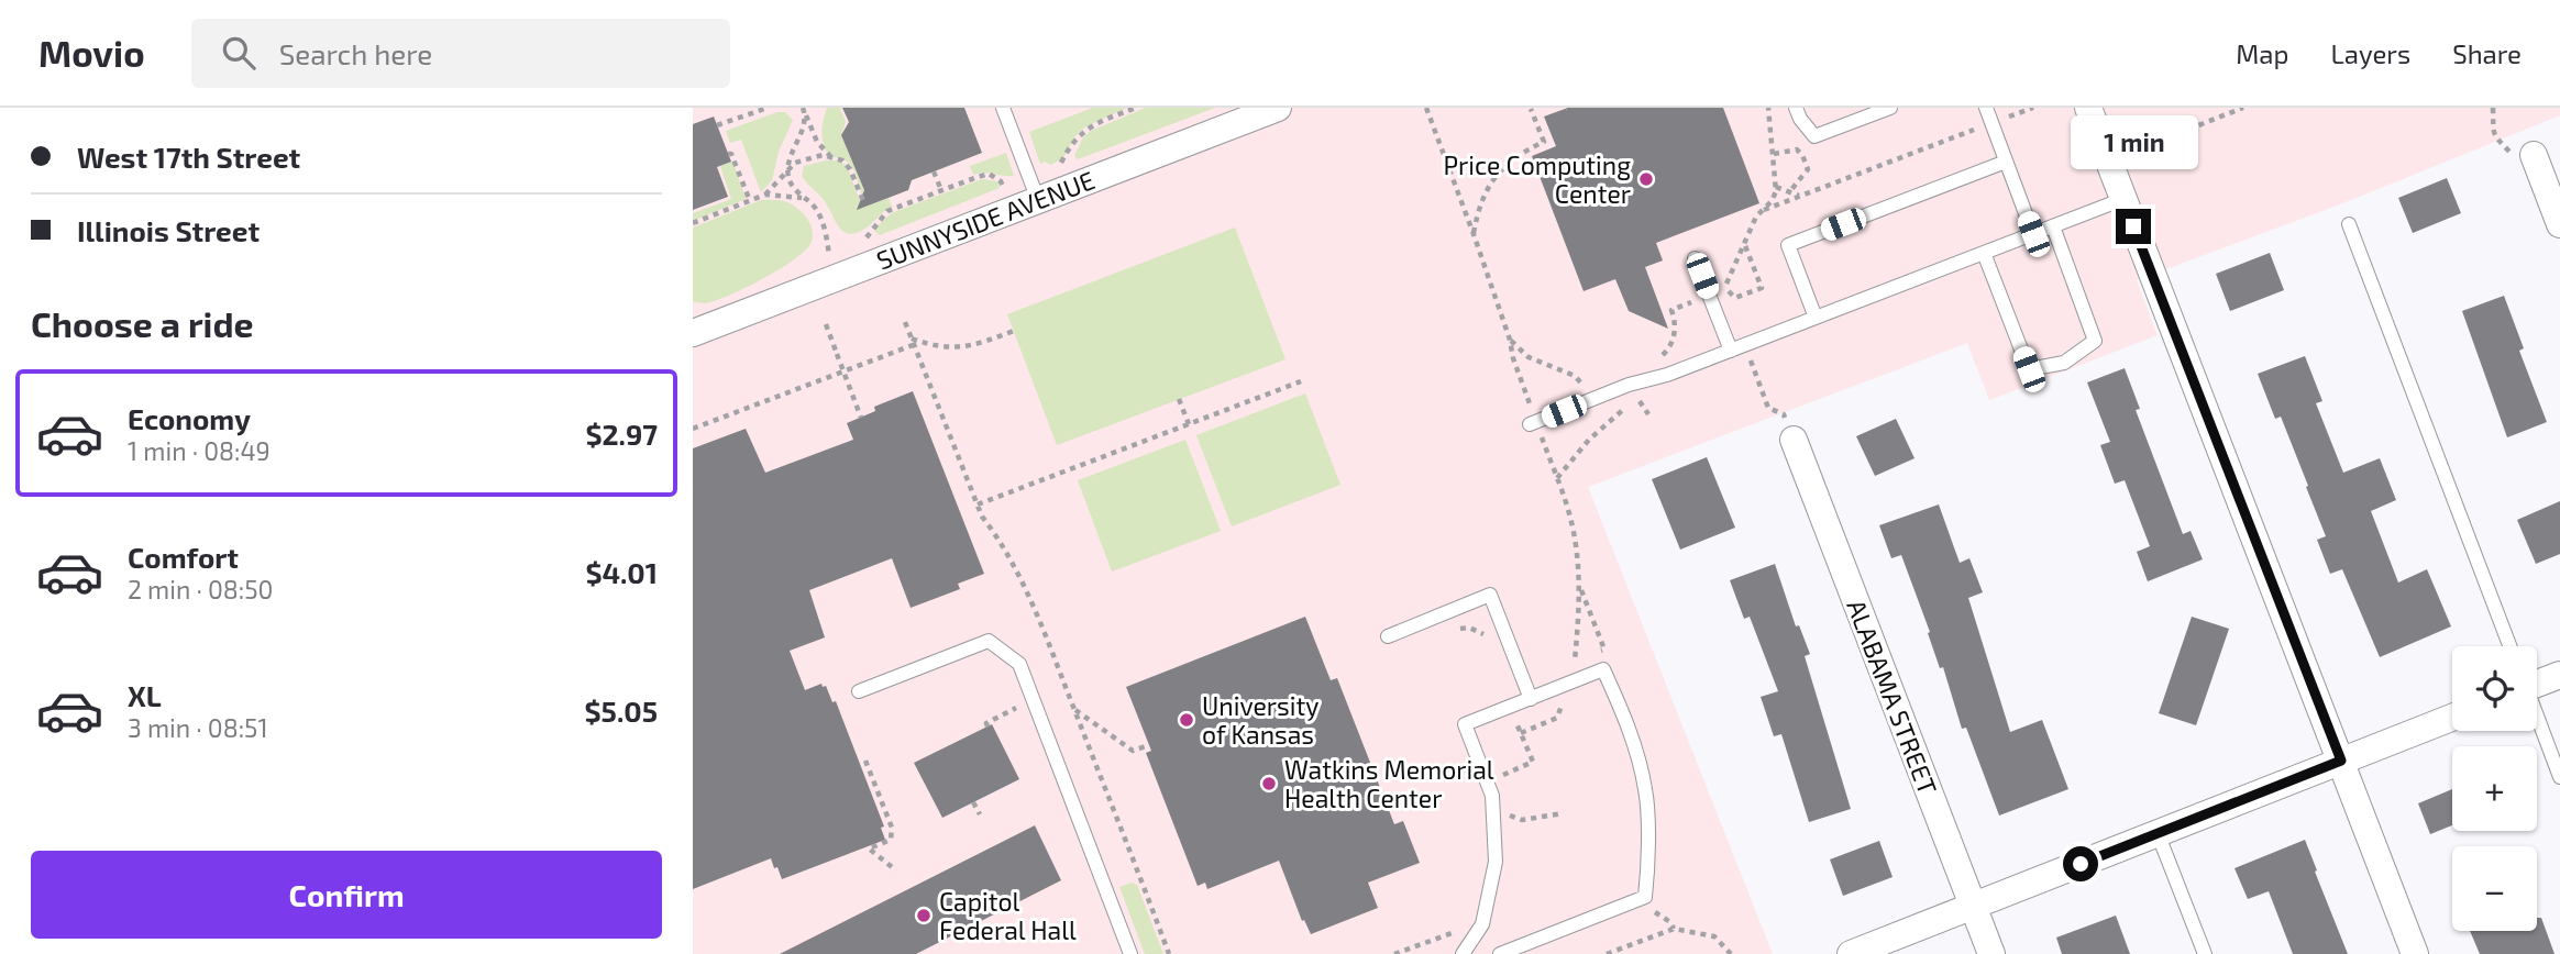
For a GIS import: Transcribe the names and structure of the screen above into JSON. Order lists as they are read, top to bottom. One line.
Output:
{"streets":{"street":["SUNNYSIDE AVENUE","ALABAMA STREET"]},"places":["Price Computing Center","University of Kansas","Watkins Memorial Health Center","Capitol Federal Hall"],"page":{"header":"Movio","search":"Search here","nav":["Map","Layers","Share"],"banner":["West 17th Street","Illinois Street"],"bubble":"1 min","heading":"Choose a ride","list":[{"name":"Economy","note":"1 min · 08:49","value":"$2.97"},{"name":"Comfort","note":"2 min · 08:50","value":"$4.01"},{"name":"XL","note":"3 min · 08:51","value":"$5.05"}],"map_buttons":["+","−"],"buttons":"Confirm"}}
